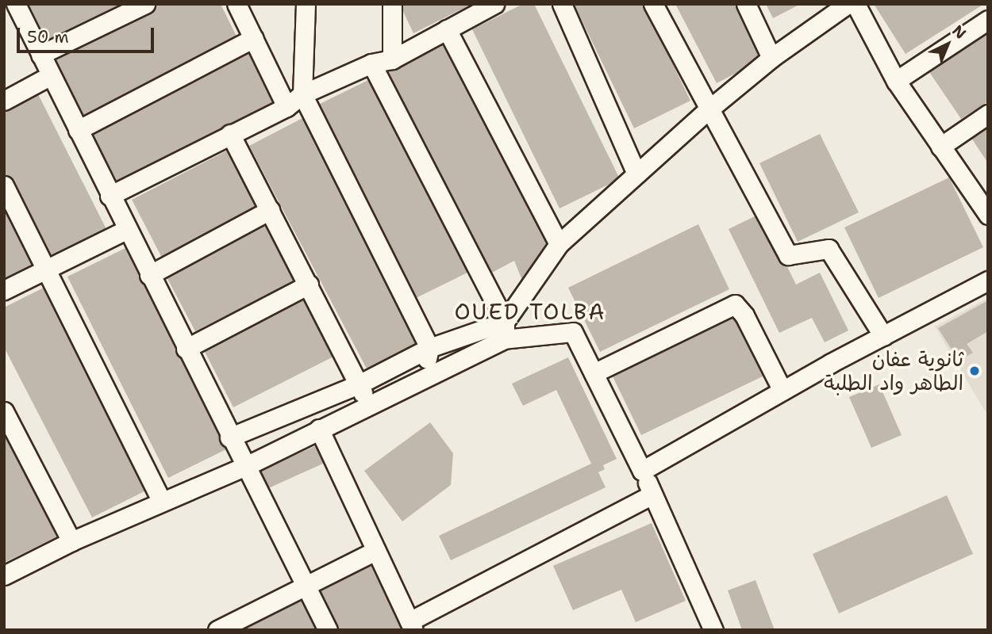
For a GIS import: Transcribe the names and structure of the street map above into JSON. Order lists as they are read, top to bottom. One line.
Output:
{"districts":["OUED TOLBA"],"places":["ثانوية عفان الطاهر واد الطلبة"],"scale_bar":"50 m","north":"top right"}
